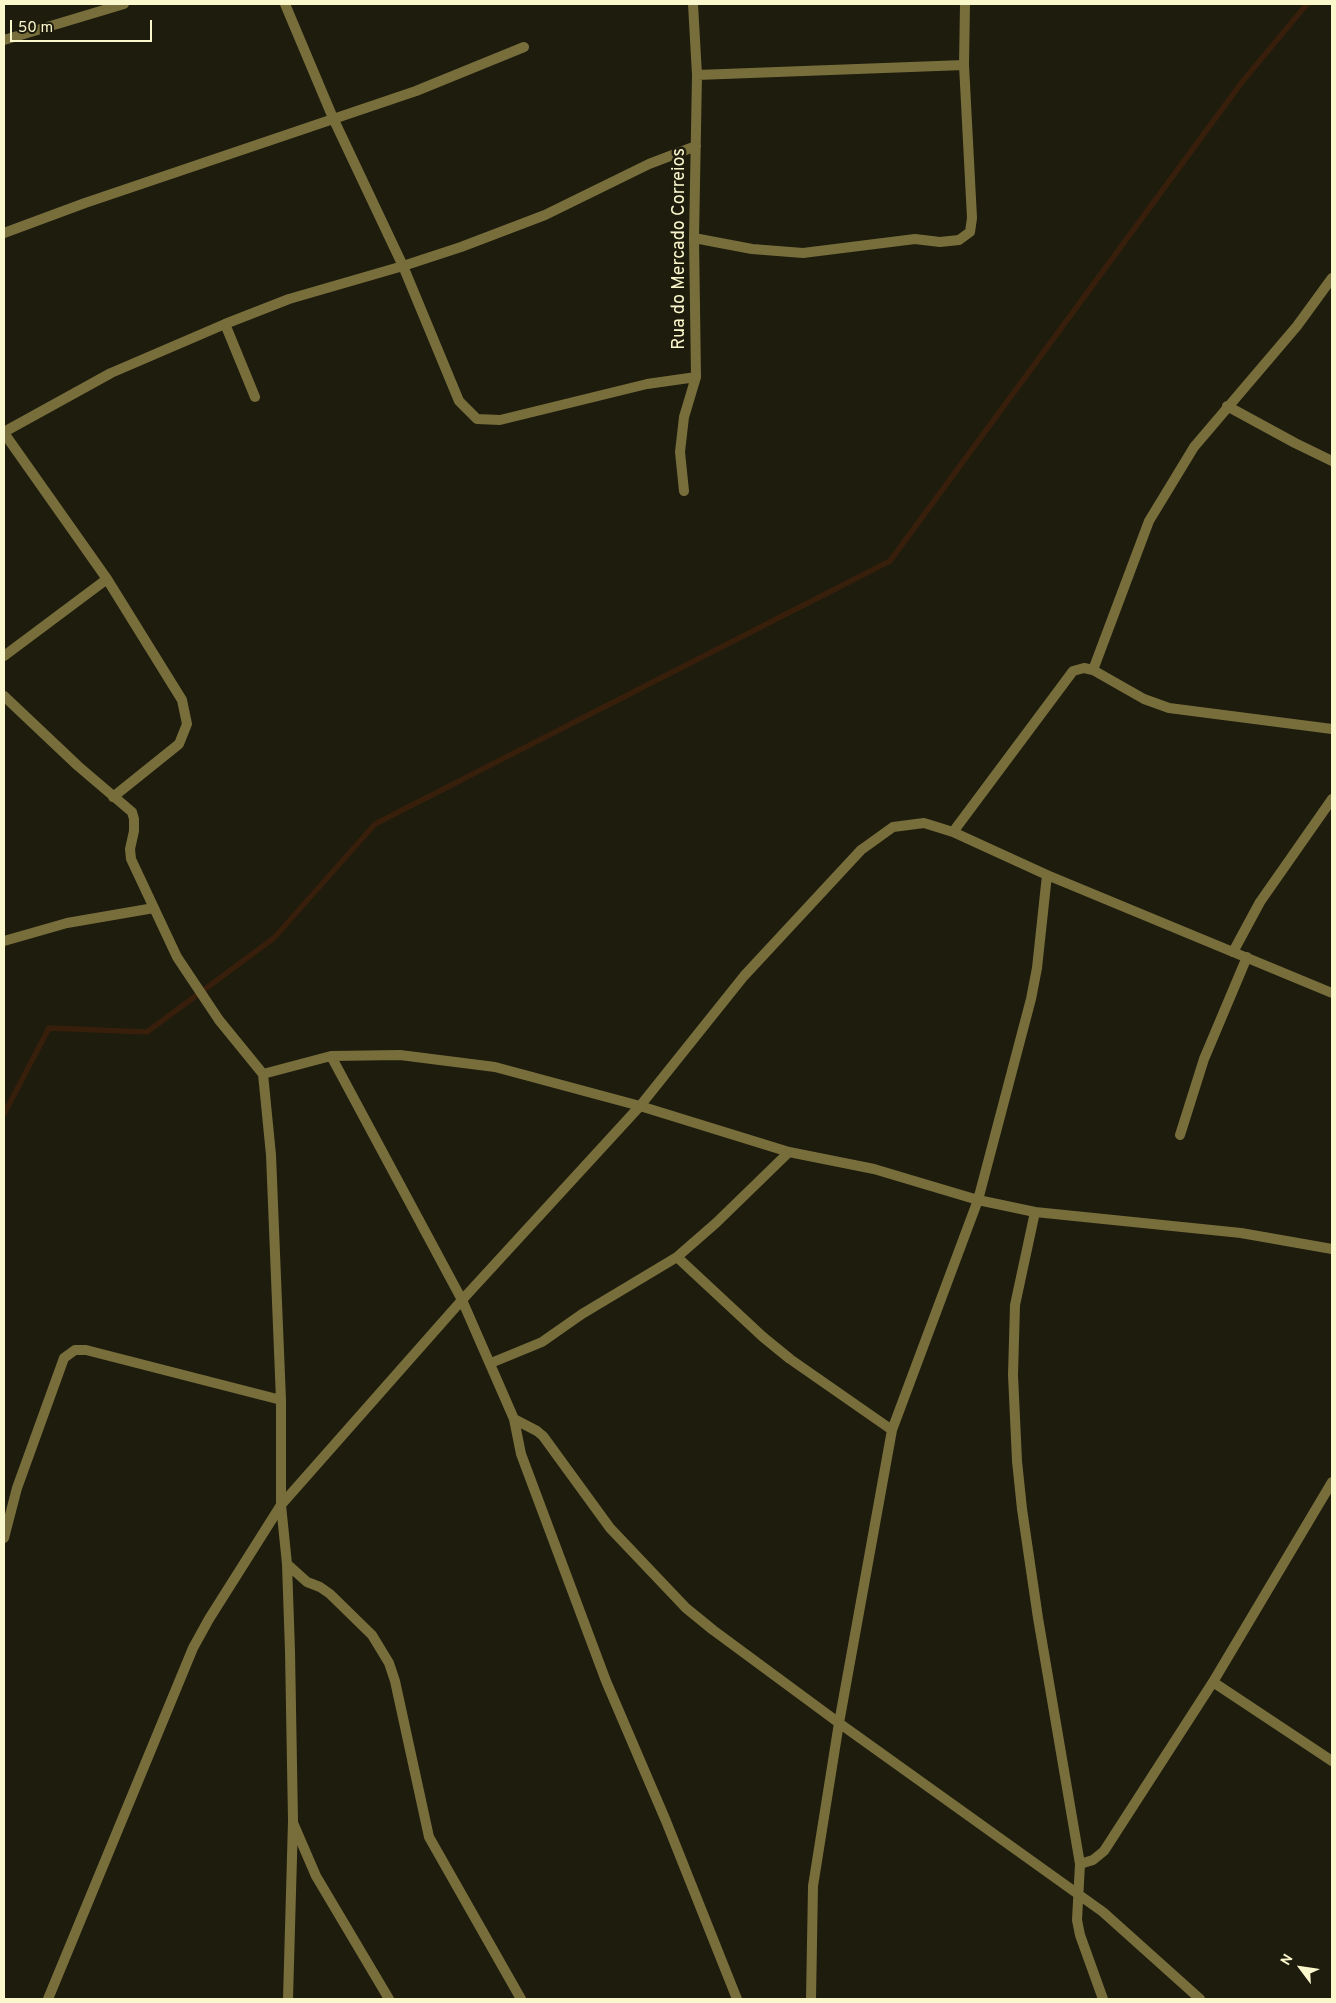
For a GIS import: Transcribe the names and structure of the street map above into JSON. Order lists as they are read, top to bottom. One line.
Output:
{"streets":{"street":["Rua do Mercado Correios"]},"scale_bar":"50 m","north":"top left"}
